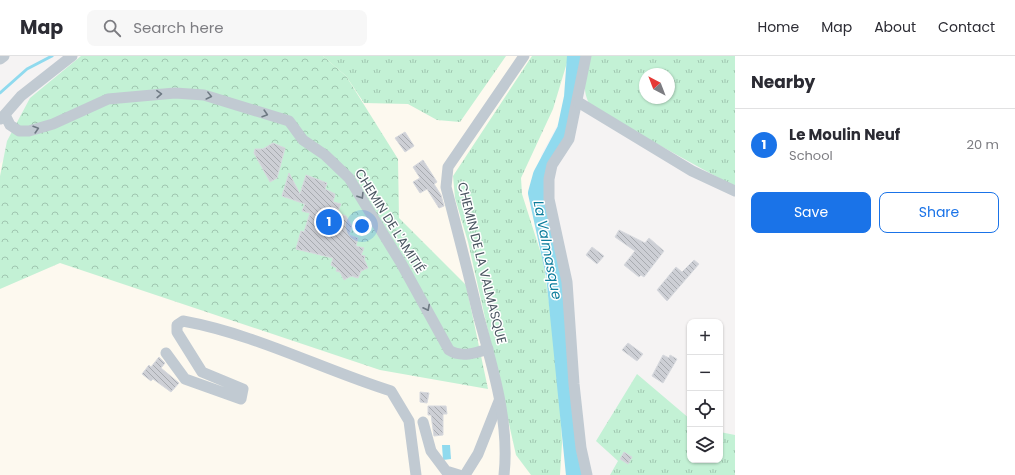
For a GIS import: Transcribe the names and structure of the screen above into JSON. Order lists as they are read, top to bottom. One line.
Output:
{"streets":{"street":["CHEMIN DE L'AMITIÉ","CHEMIN DE LA VALMASQUE"]},"crossings":[["CHEMIN DE L'AMITIÉ","CHEMIN DE LA VALMASQUE"]],"one_way":["CHEMIN DE L'AMITIÉ"],"water":["La Valmasque"],"north":"top left","page":{"header":"Map","search":"Search here","nav":["Home","Map","About","Contact"],"heading":"Nearby","list":[{"mark":"1","name":"Le Moulin Neuf","note":"School","value":"20 m"}],"buttons":["Save","Share"],"pins":"1","map_buttons":["+","−"]}}
